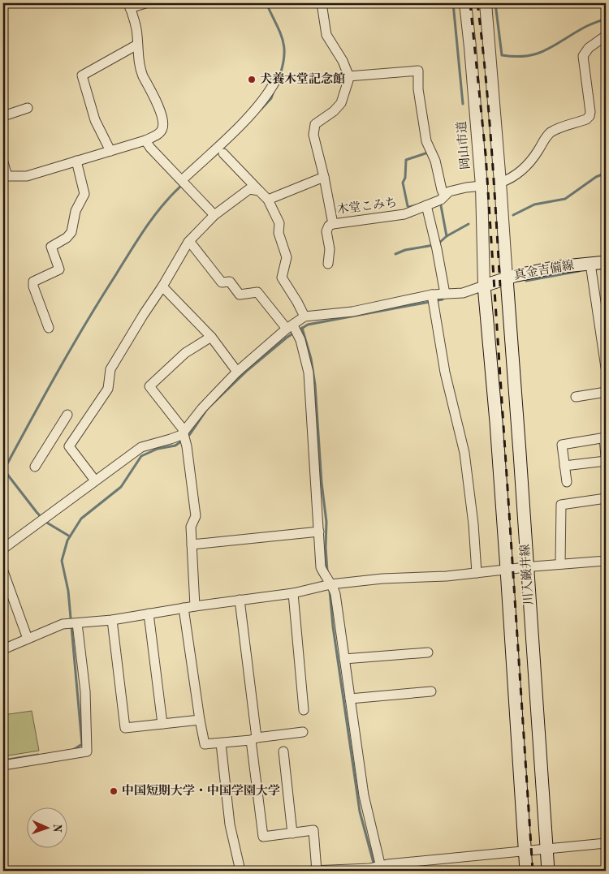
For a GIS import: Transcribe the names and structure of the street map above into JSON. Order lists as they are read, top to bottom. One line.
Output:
{"streets":{"main road":["真金吉備線","川入巌井線"],"street":["岡山市道","木堂こみち"]},"crossings":[["岡山市道","木堂こみち"],["岡山市道","真金吉備線"],["岡山市道","川入巌井線"],["真金吉備線","川入巌井線"]],"places":["犬養木堂記念館","中国短期大学・中国学園大学"],"north":"right"}
